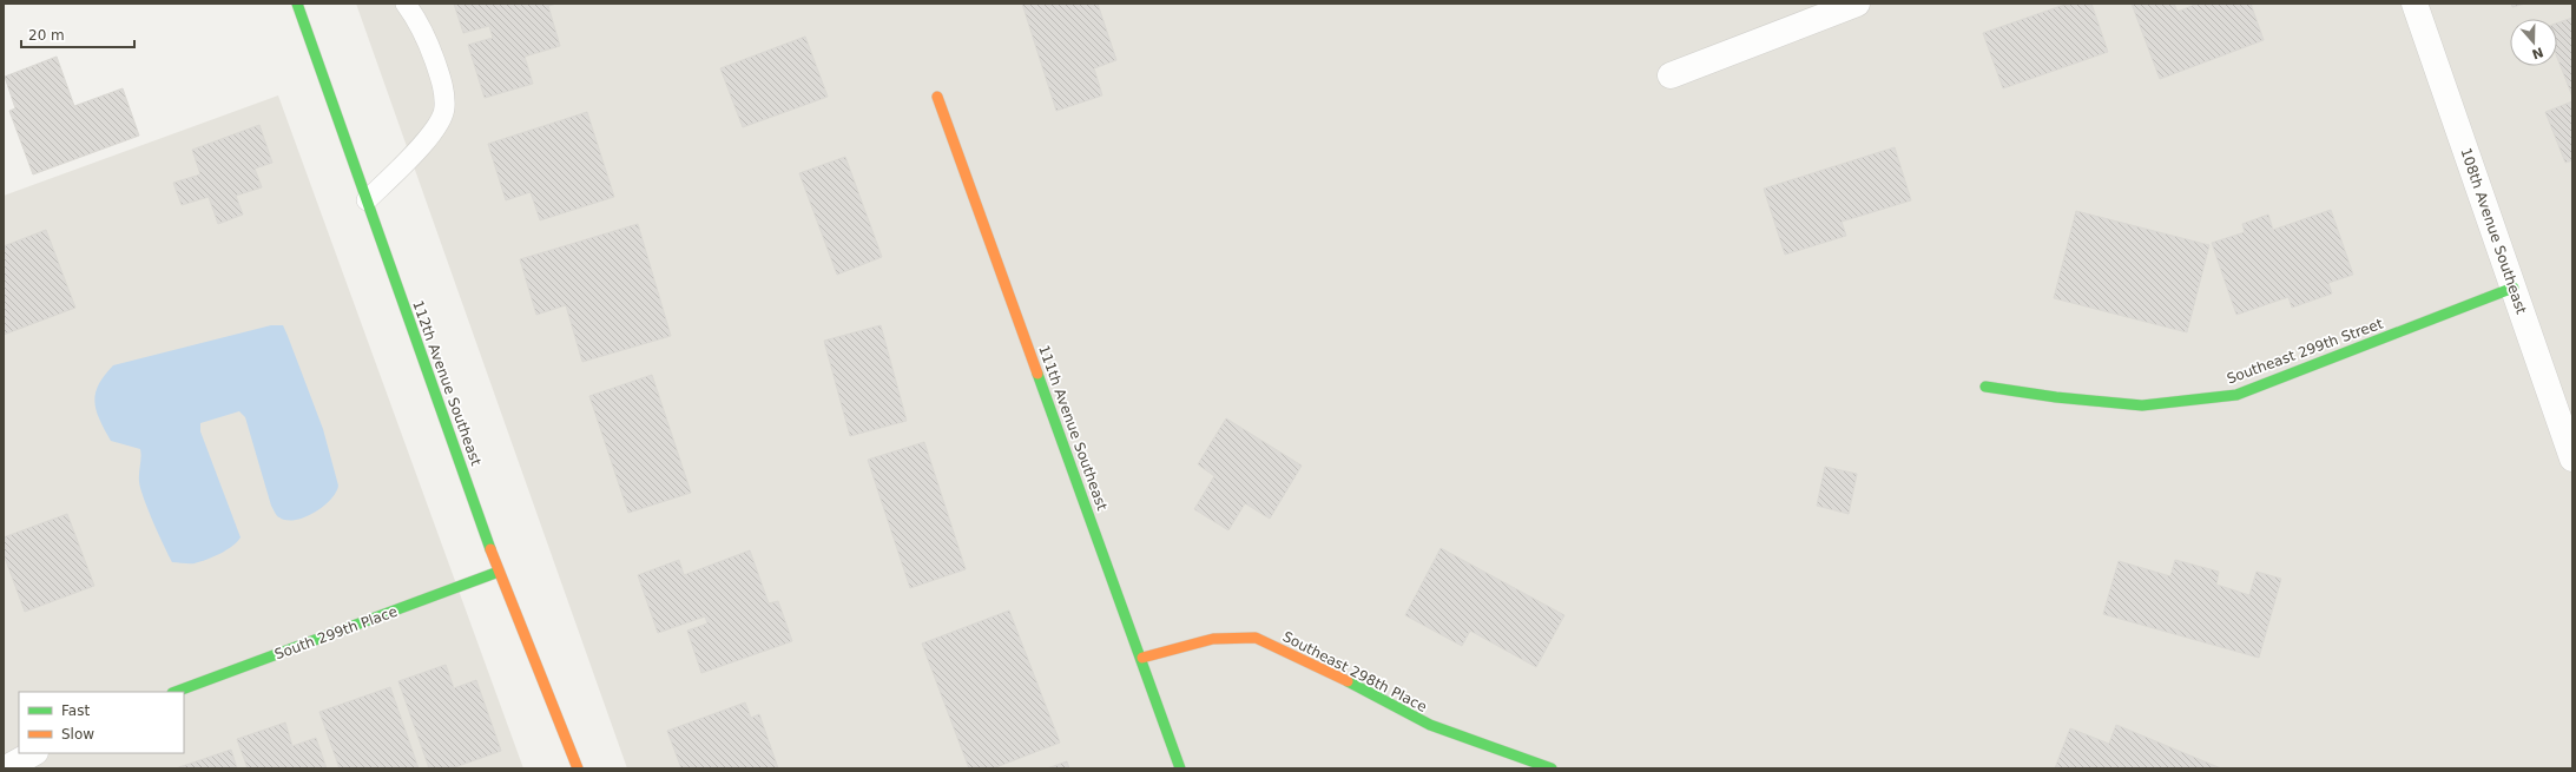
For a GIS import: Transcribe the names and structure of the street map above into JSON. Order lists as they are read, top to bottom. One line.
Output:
{"streets":{"street":["108th Avenue Southeast","Southeast 299th Street","112th Avenue Southeast","111th Avenue Southeast","South 299th Place","Southeast 298th Place"]},"crossings":[["108th Avenue Southeast","Southeast 299th Street"],["112th Avenue Southeast","South 299th Place"],["111th Avenue Southeast","Southeast 298th Place"]],"legend":["Fast","Slow"],"scale_bar":"20 m","north":"bottom"}
